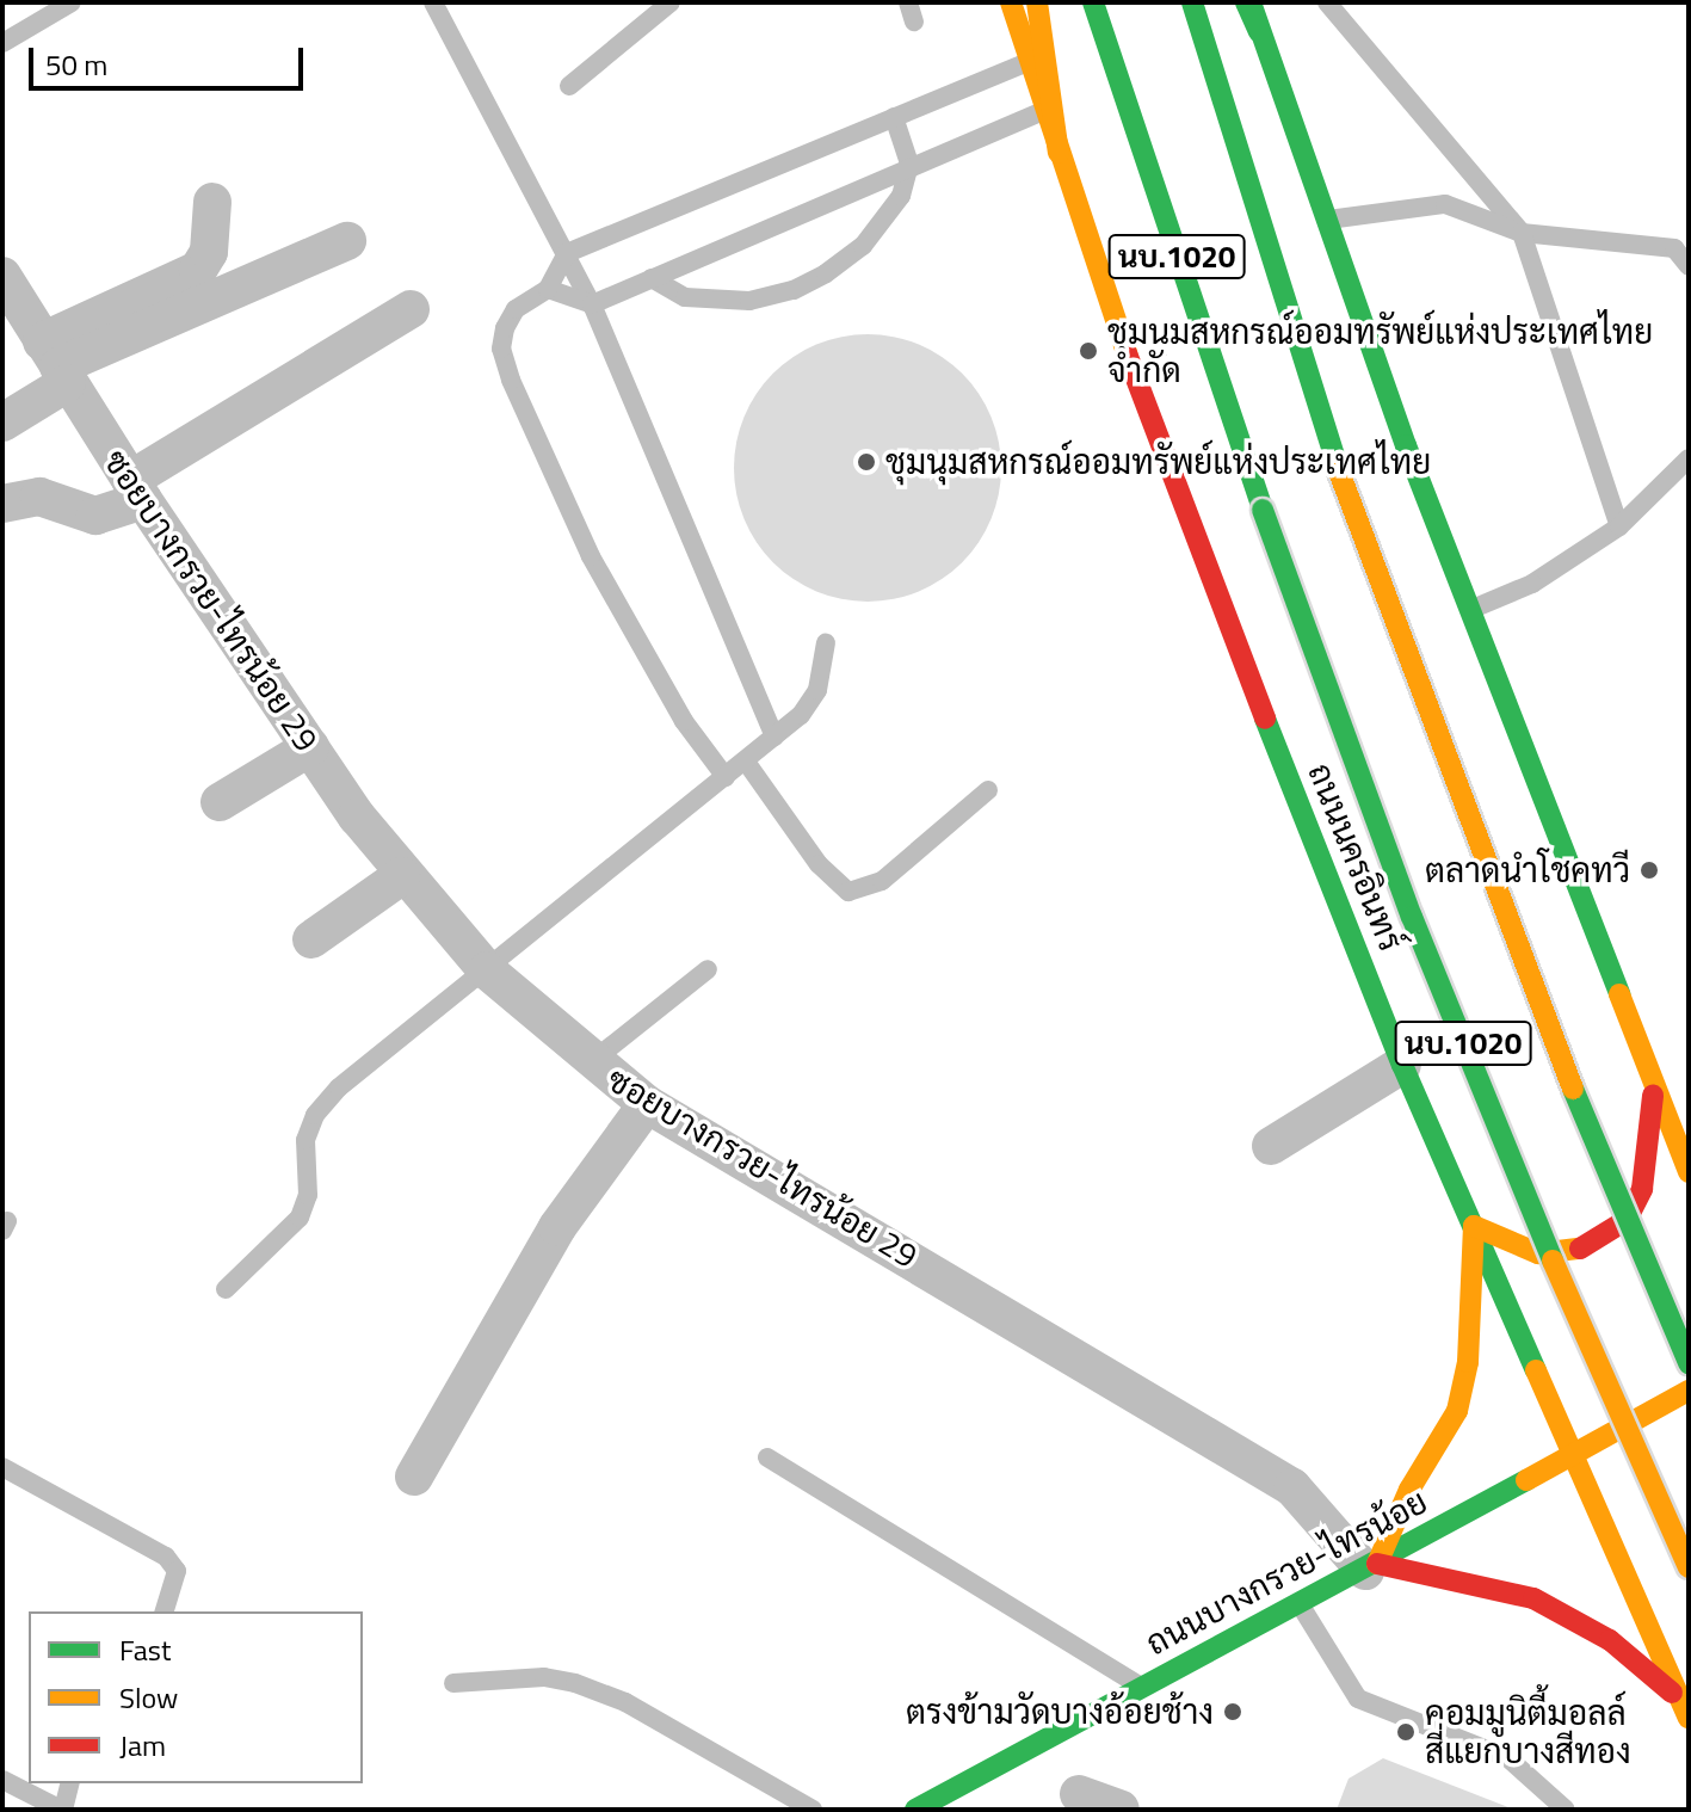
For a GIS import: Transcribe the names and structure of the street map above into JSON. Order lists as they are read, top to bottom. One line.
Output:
{"streets":{"main road":["นบ.1020","ถนนนครอินทร์","ถนนบางกรวย-ไทรน้อย"],"street":["ซอยบางกรวย-ไทรน้อย 29"]},"crossings":[["ซอยบางกรวย-ไทรน้อย 29","ถนนบางกรวย-ไทรน้อย"],["ถนนนครอินทร์","ถนนบางกรวย-ไทรน้อย"]],"places":["ชุมนุมสหกรณ์ออมทรัพย์แห่งประเทศไทย จำกัด","ชุมนุมสหกรณ์ออมทรัพย์แห่งประเทศไทย","ตลาดนำโชคทวี","ตรงข้ามวัดบางอ้อยช้าง","คอมมูนิตี้มอลล์ สี่แยกบางสีทอง"],"legend":["Fast","Slow","Jam"],"scale_bar":"50 m"}
